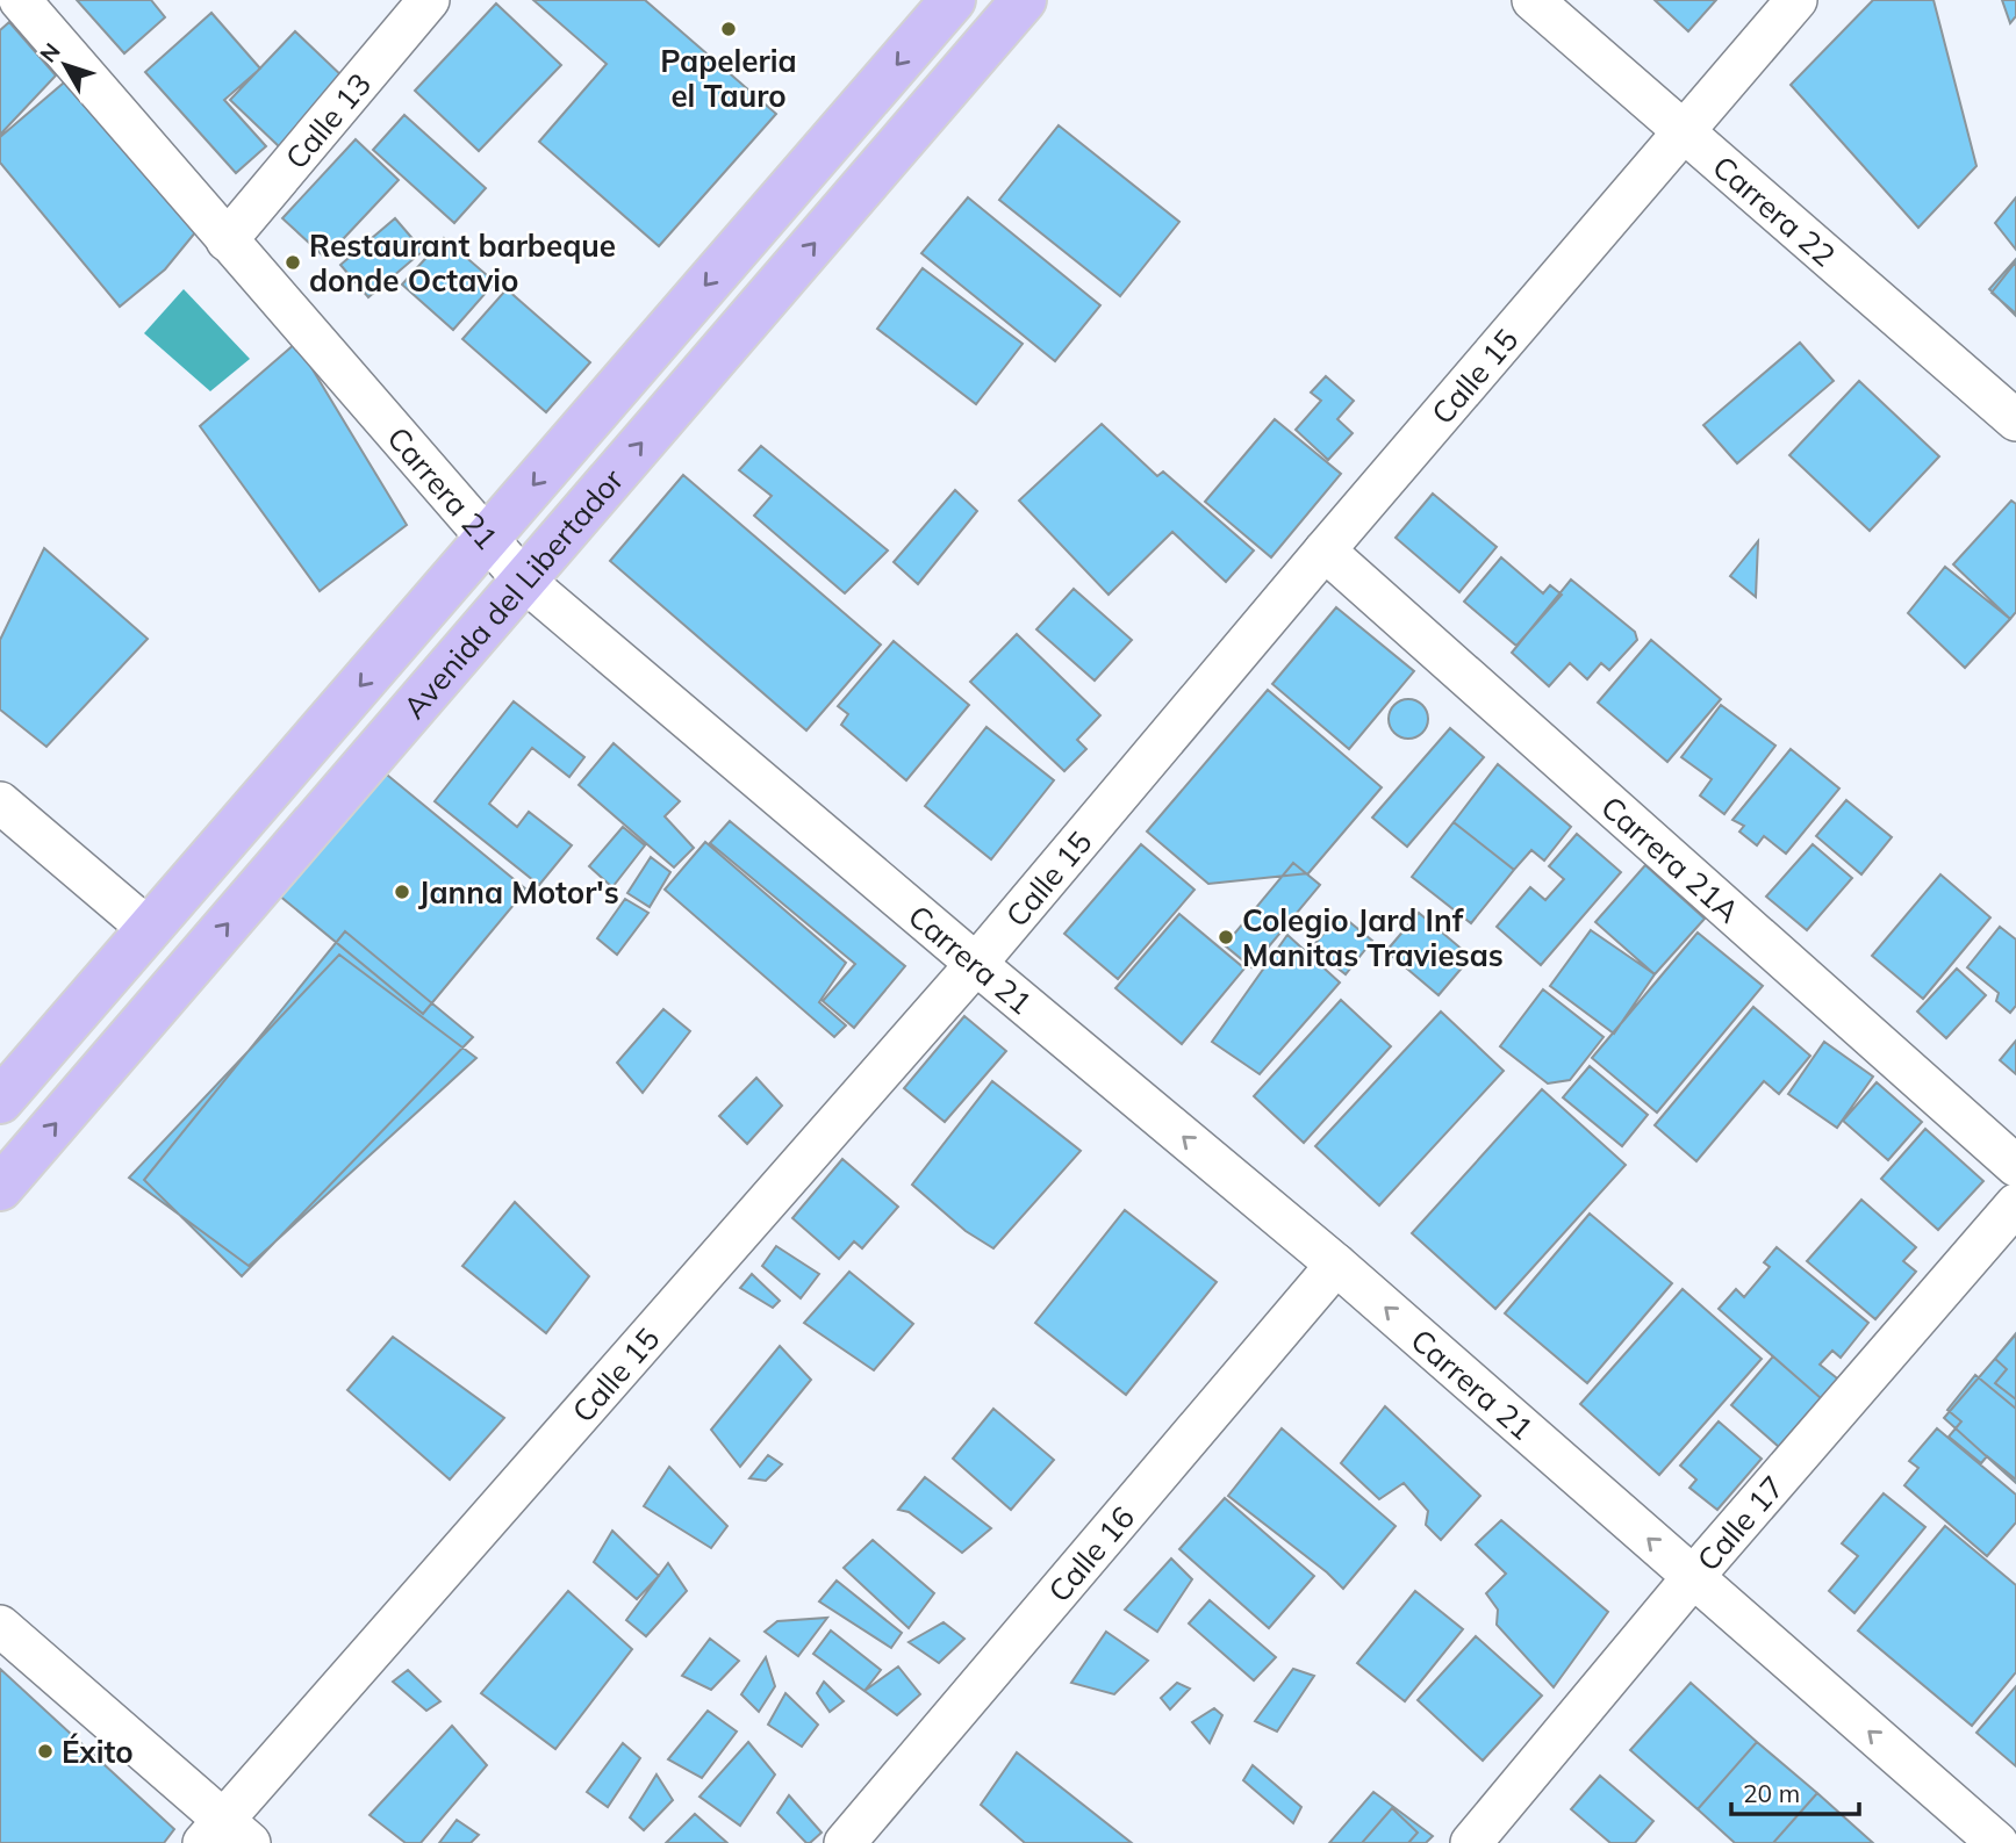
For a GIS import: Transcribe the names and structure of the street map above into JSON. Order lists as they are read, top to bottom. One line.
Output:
{"streets":{"main road":["Avenida del Libertador"],"street":["Calle 13","Carrera 22","Calle 15","Carrera 21","Carrera 21A","Calle 17","Calle 16"]},"crossings":[["Calle 13","Carrera 21"],["Carrera 22","Calle 15"],["Calle 15","Carrera 21"],["Calle 15","Carrera 21A"],["Carrera 21","Avenida del Libertador"],["Carrera 21","Calle 17"],["Carrera 21","Calle 16"]],"one_way":["Carrera 21"],"places":["Papeleria el Tauro","Restaurant barbeque donde Octavio","Janna Motor's","Colegio Jard Inf Manitas Traviesas","Éxito"],"scale_bar":"20 m","north":"top left"}
